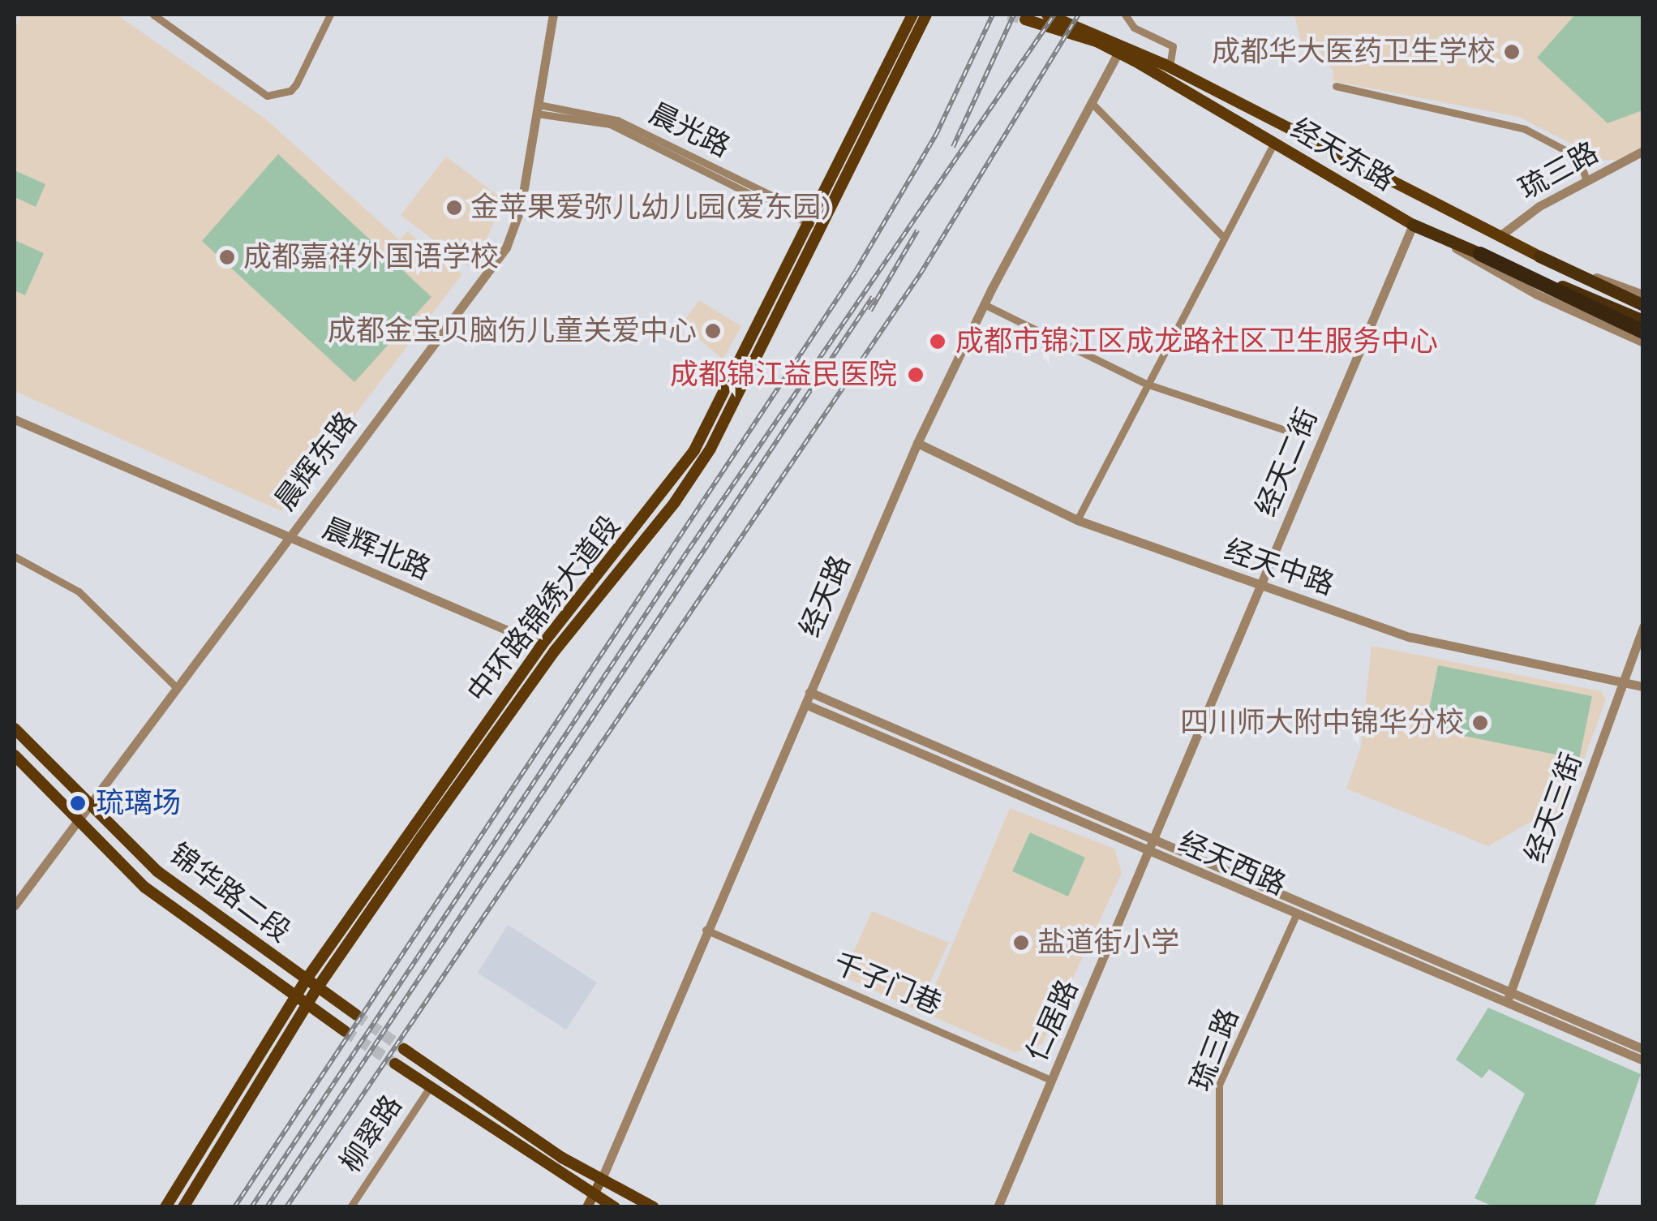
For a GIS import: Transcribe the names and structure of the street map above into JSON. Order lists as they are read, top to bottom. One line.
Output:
{"streets":{"highway":["经天东路"],"main road":["中环路锦绣大道段","锦华路二段"],"street":["晨光路","琉三路","晨辉东路","经天二街","晨辉北路","经天中路","经天路","经天三街","经天西路","千子门巷","仁居路","柳翠路"]},"crossings":[["晨光路","晨辉东路"],["晨光路","中环路锦绣大道段"],["经天东路","琉三路"],["经天东路","经天二街"],["经天东路","经天路"],["琉三路","经天西路"],["晨辉东路","晨辉北路"],["晨辉东路","锦华路二段"],["经天二街","经天中路"],["经天二街","经天西路"],["经天二街","仁居路"],["晨辉北路","中环路锦绣大道段"],["经天中路","经天路"],["经天中路","经天三街"],["经天路","经天西路"],["经天路","千子门巷"],["中环路锦绣大道段","锦华路二段"],["经天三街","经天西路"],["经天西路","仁居路"],["千子门巷","仁居路"]],"places":["成都华大医药卫生学校","金苹果爱弥儿幼儿园(爱东园)","成都嘉祥外国语学校","成都金宝贝脑伤儿童关爱中心","成都市锦江区成龙路社区卫生服务中心","成都锦江益民医院","四川师大附中锦华分校","琉璃场","盐道街小学"]}
